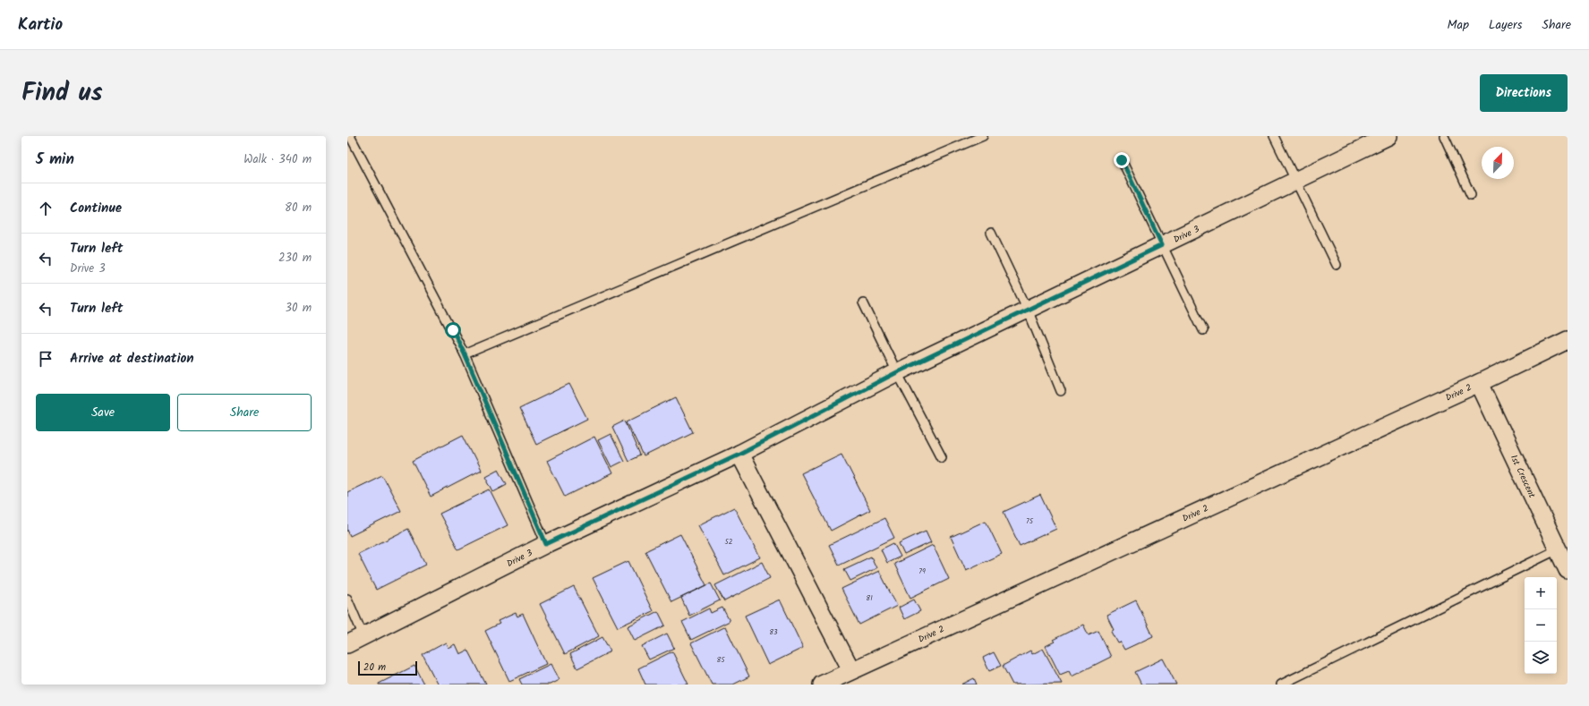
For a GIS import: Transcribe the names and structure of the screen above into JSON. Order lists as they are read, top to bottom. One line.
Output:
{"streets":{"street":["Drive 3","Drive 2","1st Crescent"]},"crossings":[["Drive 2","1st Crescent"]],"house_numbers":["75","52","79","81","83","85"],"scale_bar":"20 m","north":"top right","page":{"header":"Kartio","nav":["Map","Layers","Share"],"title":"Find us","buttons":["Directions",["Save","Share"]],"heading":["5 min","Walk · 340 m"],"list":[["Continue","80 m"],["Turn left","Drive 3","230 m"],["Turn left","30 m"],"Arrive at destination"],"map_buttons":["+","−"],"scale":"20 m"}}
